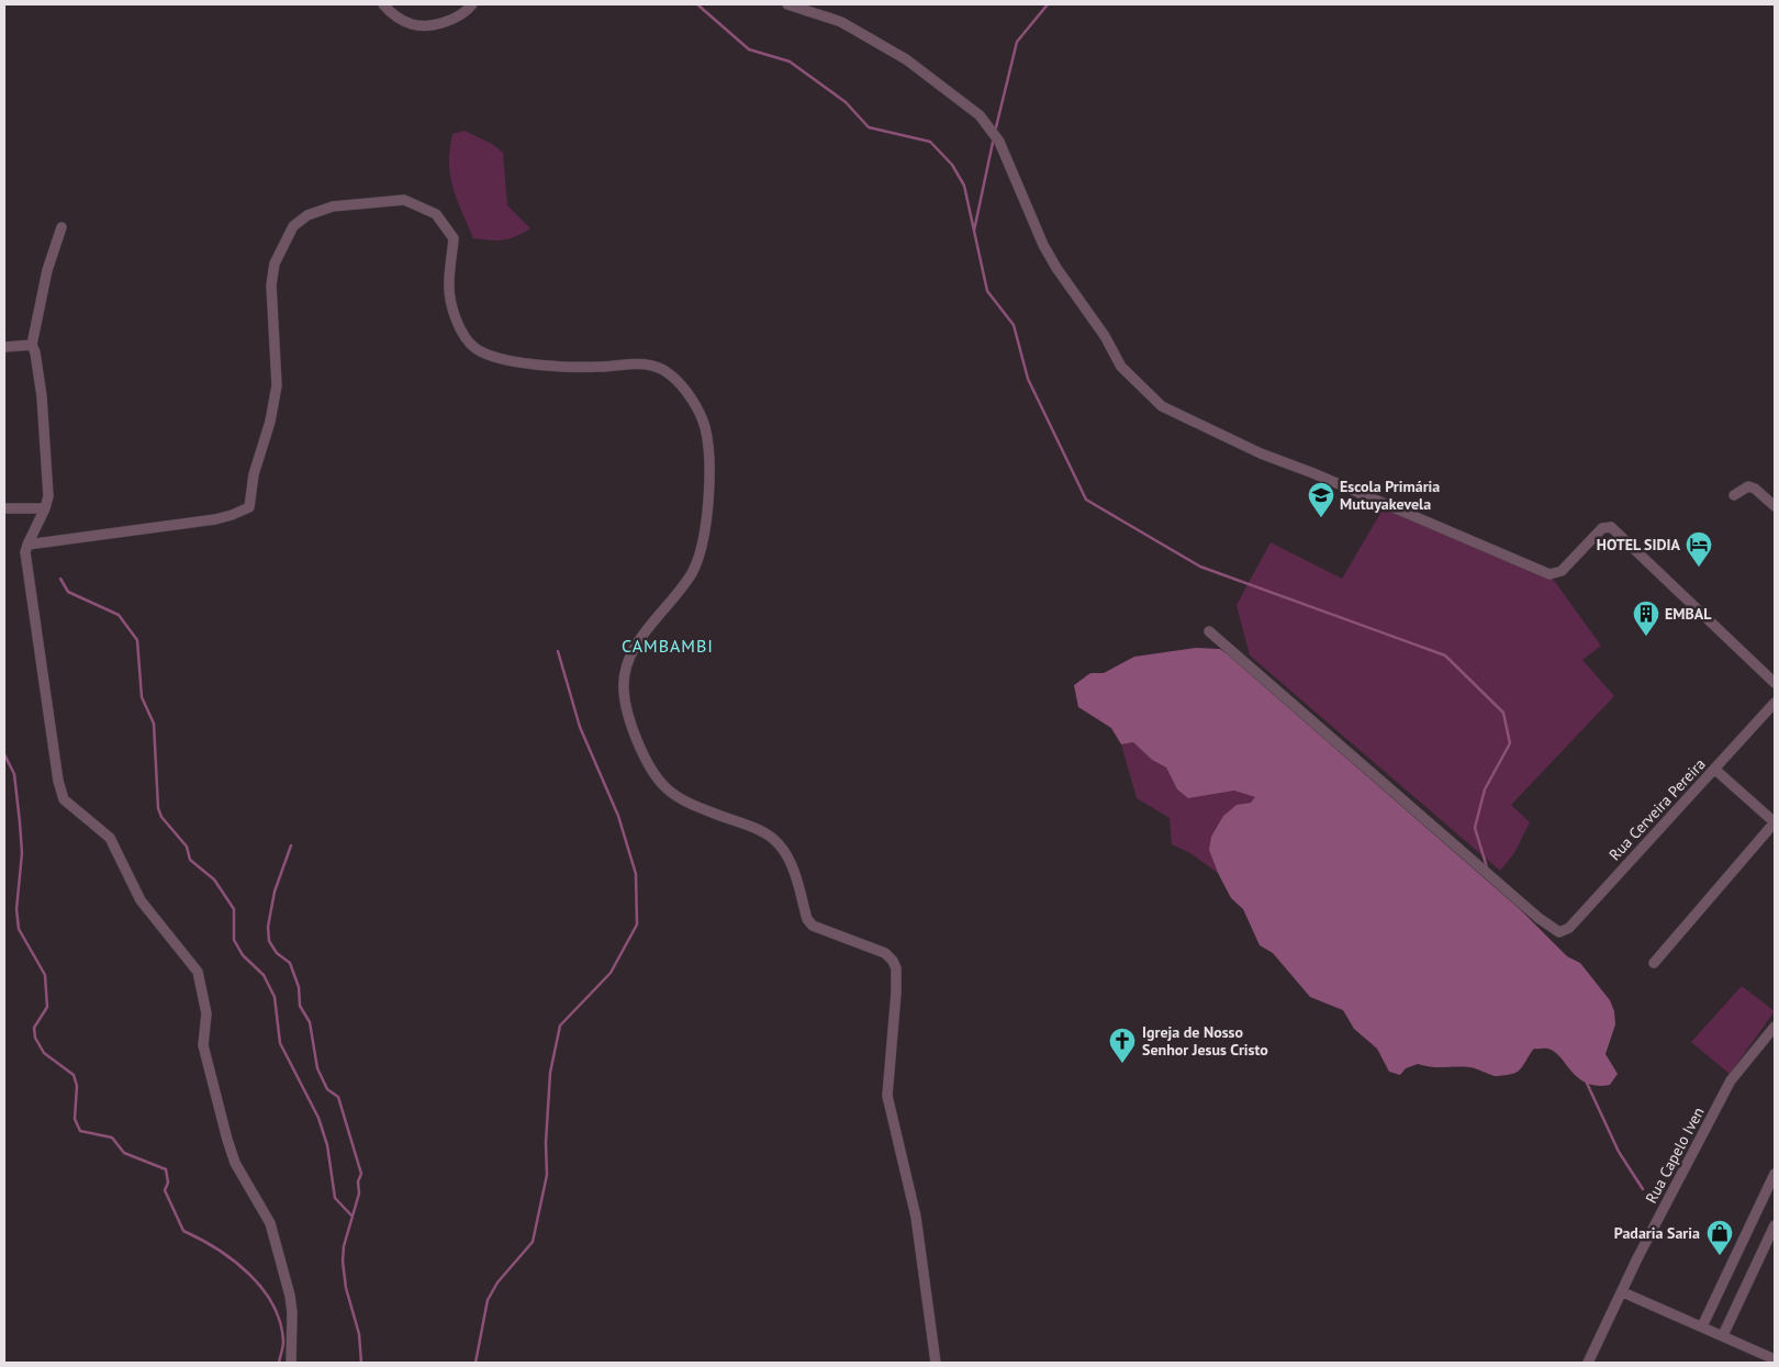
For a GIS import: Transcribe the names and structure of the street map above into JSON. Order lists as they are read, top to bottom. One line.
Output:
{"streets":{"street":["Rua Cerveira Pereira","Rua Capelo Iven"]},"districts":["CAMBAMBI"],"places":{"school or university":["Escola Primária Mutuyakevela"],"hotel":["HOTEL SIDIA"],"building":["EMBAL"],"church":["Igreja de Nosso Senhor Jesus Cristo"],"shop":["Padaria Saria"]}}
